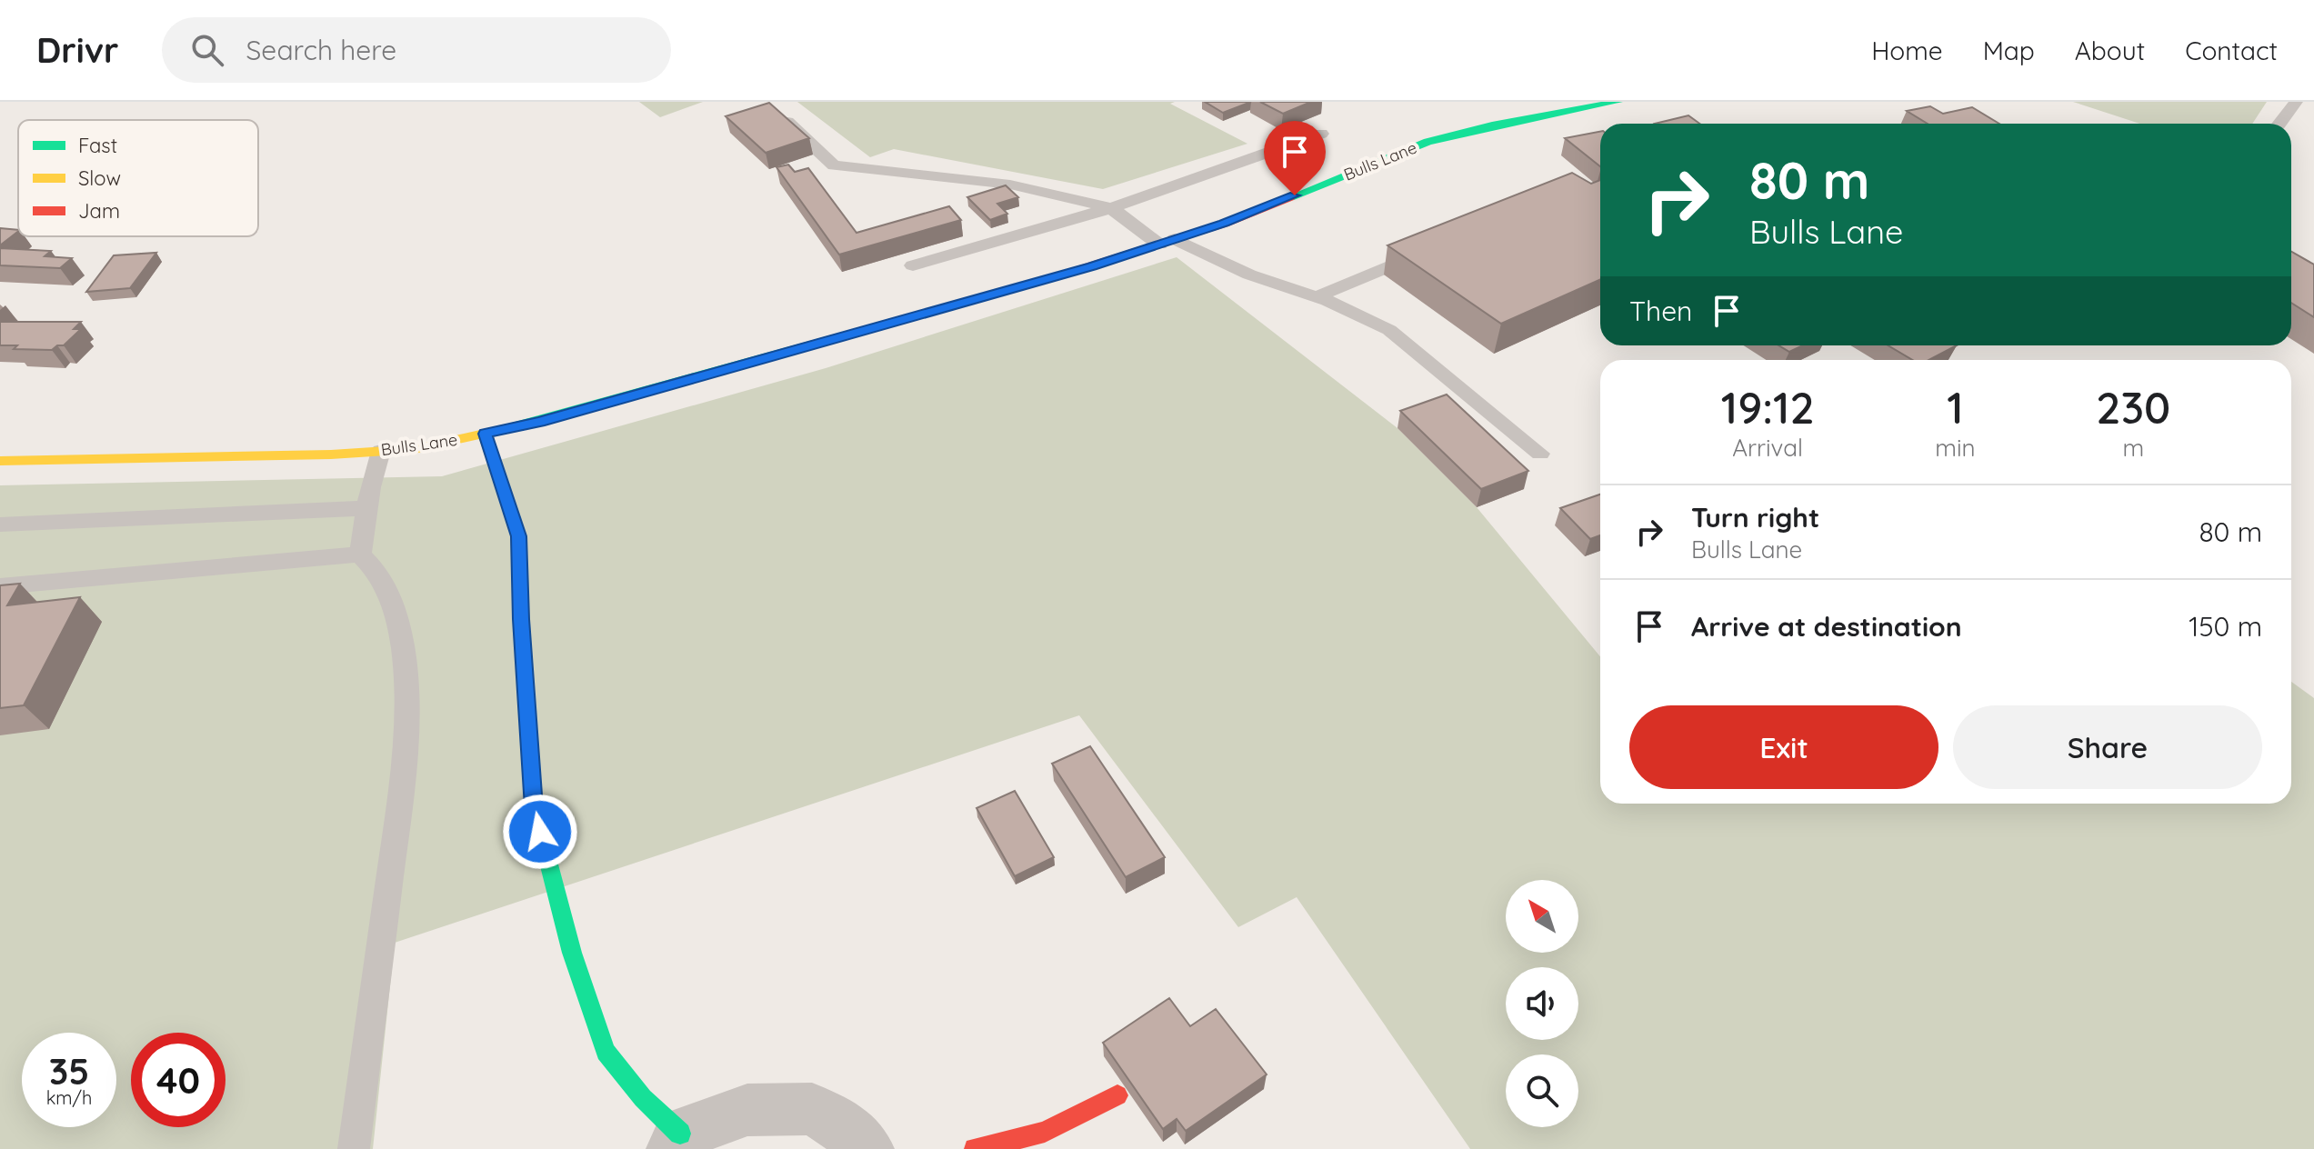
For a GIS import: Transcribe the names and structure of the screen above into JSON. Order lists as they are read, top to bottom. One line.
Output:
{"streets":{"street":["Bulls Lane"]},"legend":["Fast","Slow","Jam"],"north":"top left","page":{"header":"Drivr","search":"Search here","nav":["Home","Map","About","Contact"],"turn":["80 m","Bulls Lane"],"then":"Then","eta":["19:12","Arrival","1","min","230","m"],"list":[{"name":"Turn right","note":"Bulls Lane","value":"80 m"},{"name":"Arrive at destination","value":"150 m"}],"buttons":["Exit","Share"],"speed":"35 km/h","limit":"40"}}
